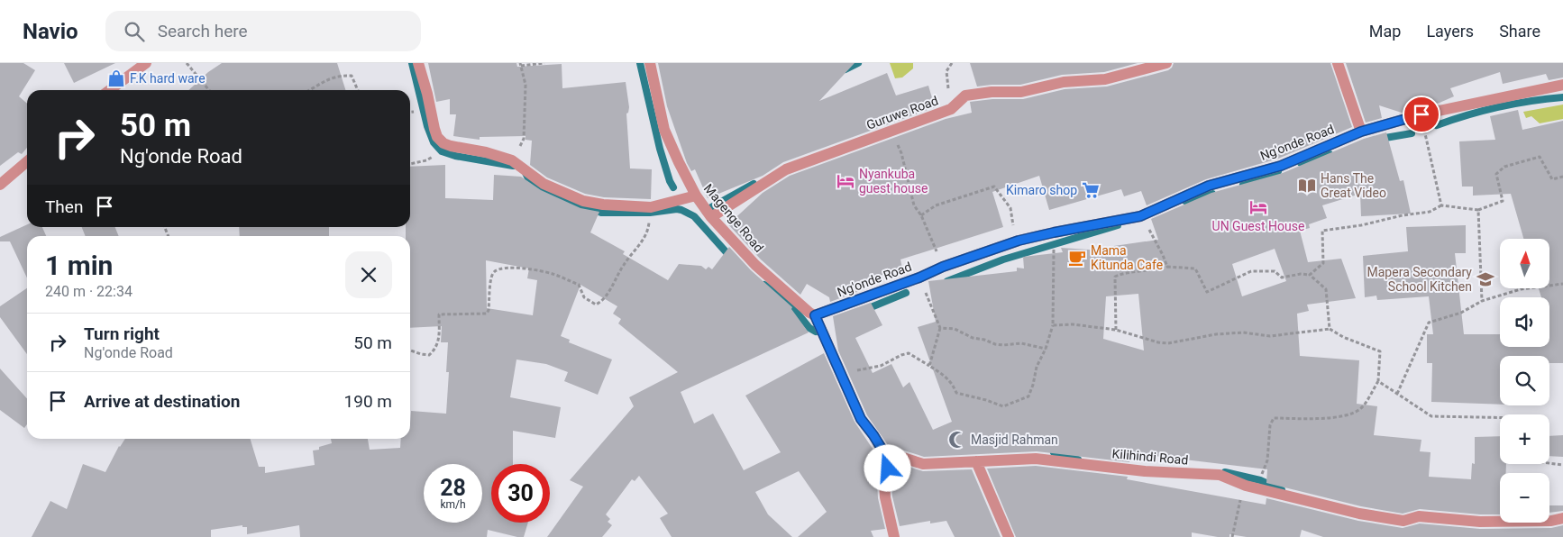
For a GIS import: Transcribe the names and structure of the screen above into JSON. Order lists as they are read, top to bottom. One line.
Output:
{"streets":{"street":["Guruwe Road","Ng'onde Road","Magenge Road","Kilihindi Road"]},"crossings":[["Guruwe Road","Magenge Road"],["Ng'onde Road","Magenge Road"]],"places":{"shop":["F.K hard ware"],"hotel":["Nyankuba guest house","UN Guest House"],"library":["Hans The Great Video"],"supermarket":["Kimaro shop"],"cafe":["Mama Kitunda Cafe"],"school or university":["Mapera Secondary School Kitchen"],"mosque":["Masjid Rahman"]},"north":"top","page":{"header":"Navio","search":"Search here","nav":["Map","Layers","Share"],"turn":["50 m","Ng'onde Road"],"then":"Then","heading":["1 min","240 m · 22:34"],"map_buttons":["+","−"],"list":[{"name":"Turn right","note":"Ng'onde Road","value":"50 m"},{"name":"Arrive at destination","value":"190 m"}],"speed":"28 km/h","limit":"30"}}
